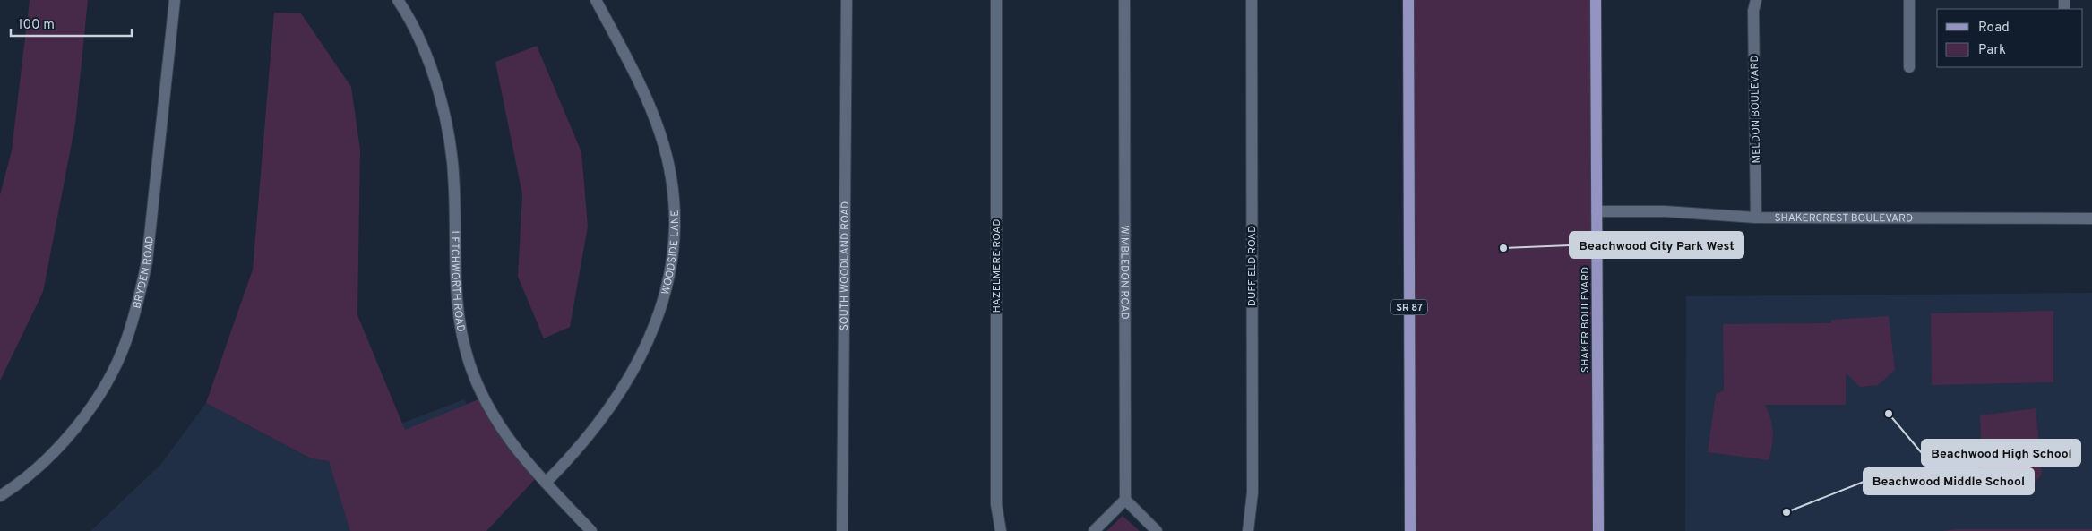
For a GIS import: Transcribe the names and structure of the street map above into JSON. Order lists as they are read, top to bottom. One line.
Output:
{"streets":{"main road":["SR 87","SHAKER BOULEVARD"],"street":["MELDON BOULEVARD","SHAKERCREST BOULEVARD","WOODSIDE LANE","SOUTH WOODLAND ROAD","HAZELMERE ROAD","DUFFIELD ROAD","BRYDEN ROAD","WIMBLEDON ROAD","LETCHWORTH ROAD"]},"crossings":[["MELDON BOULEVARD","SHAKERCREST BOULEVARD"],["SHAKERCREST BOULEVARD","SHAKER BOULEVARD"],["WOODSIDE LANE","LETCHWORTH ROAD"]],"places":["Beachwood City Park West","Beachwood High School","Beachwood Middle School"],"legend":["Road","Park"],"scale_bar":"100 m"}
